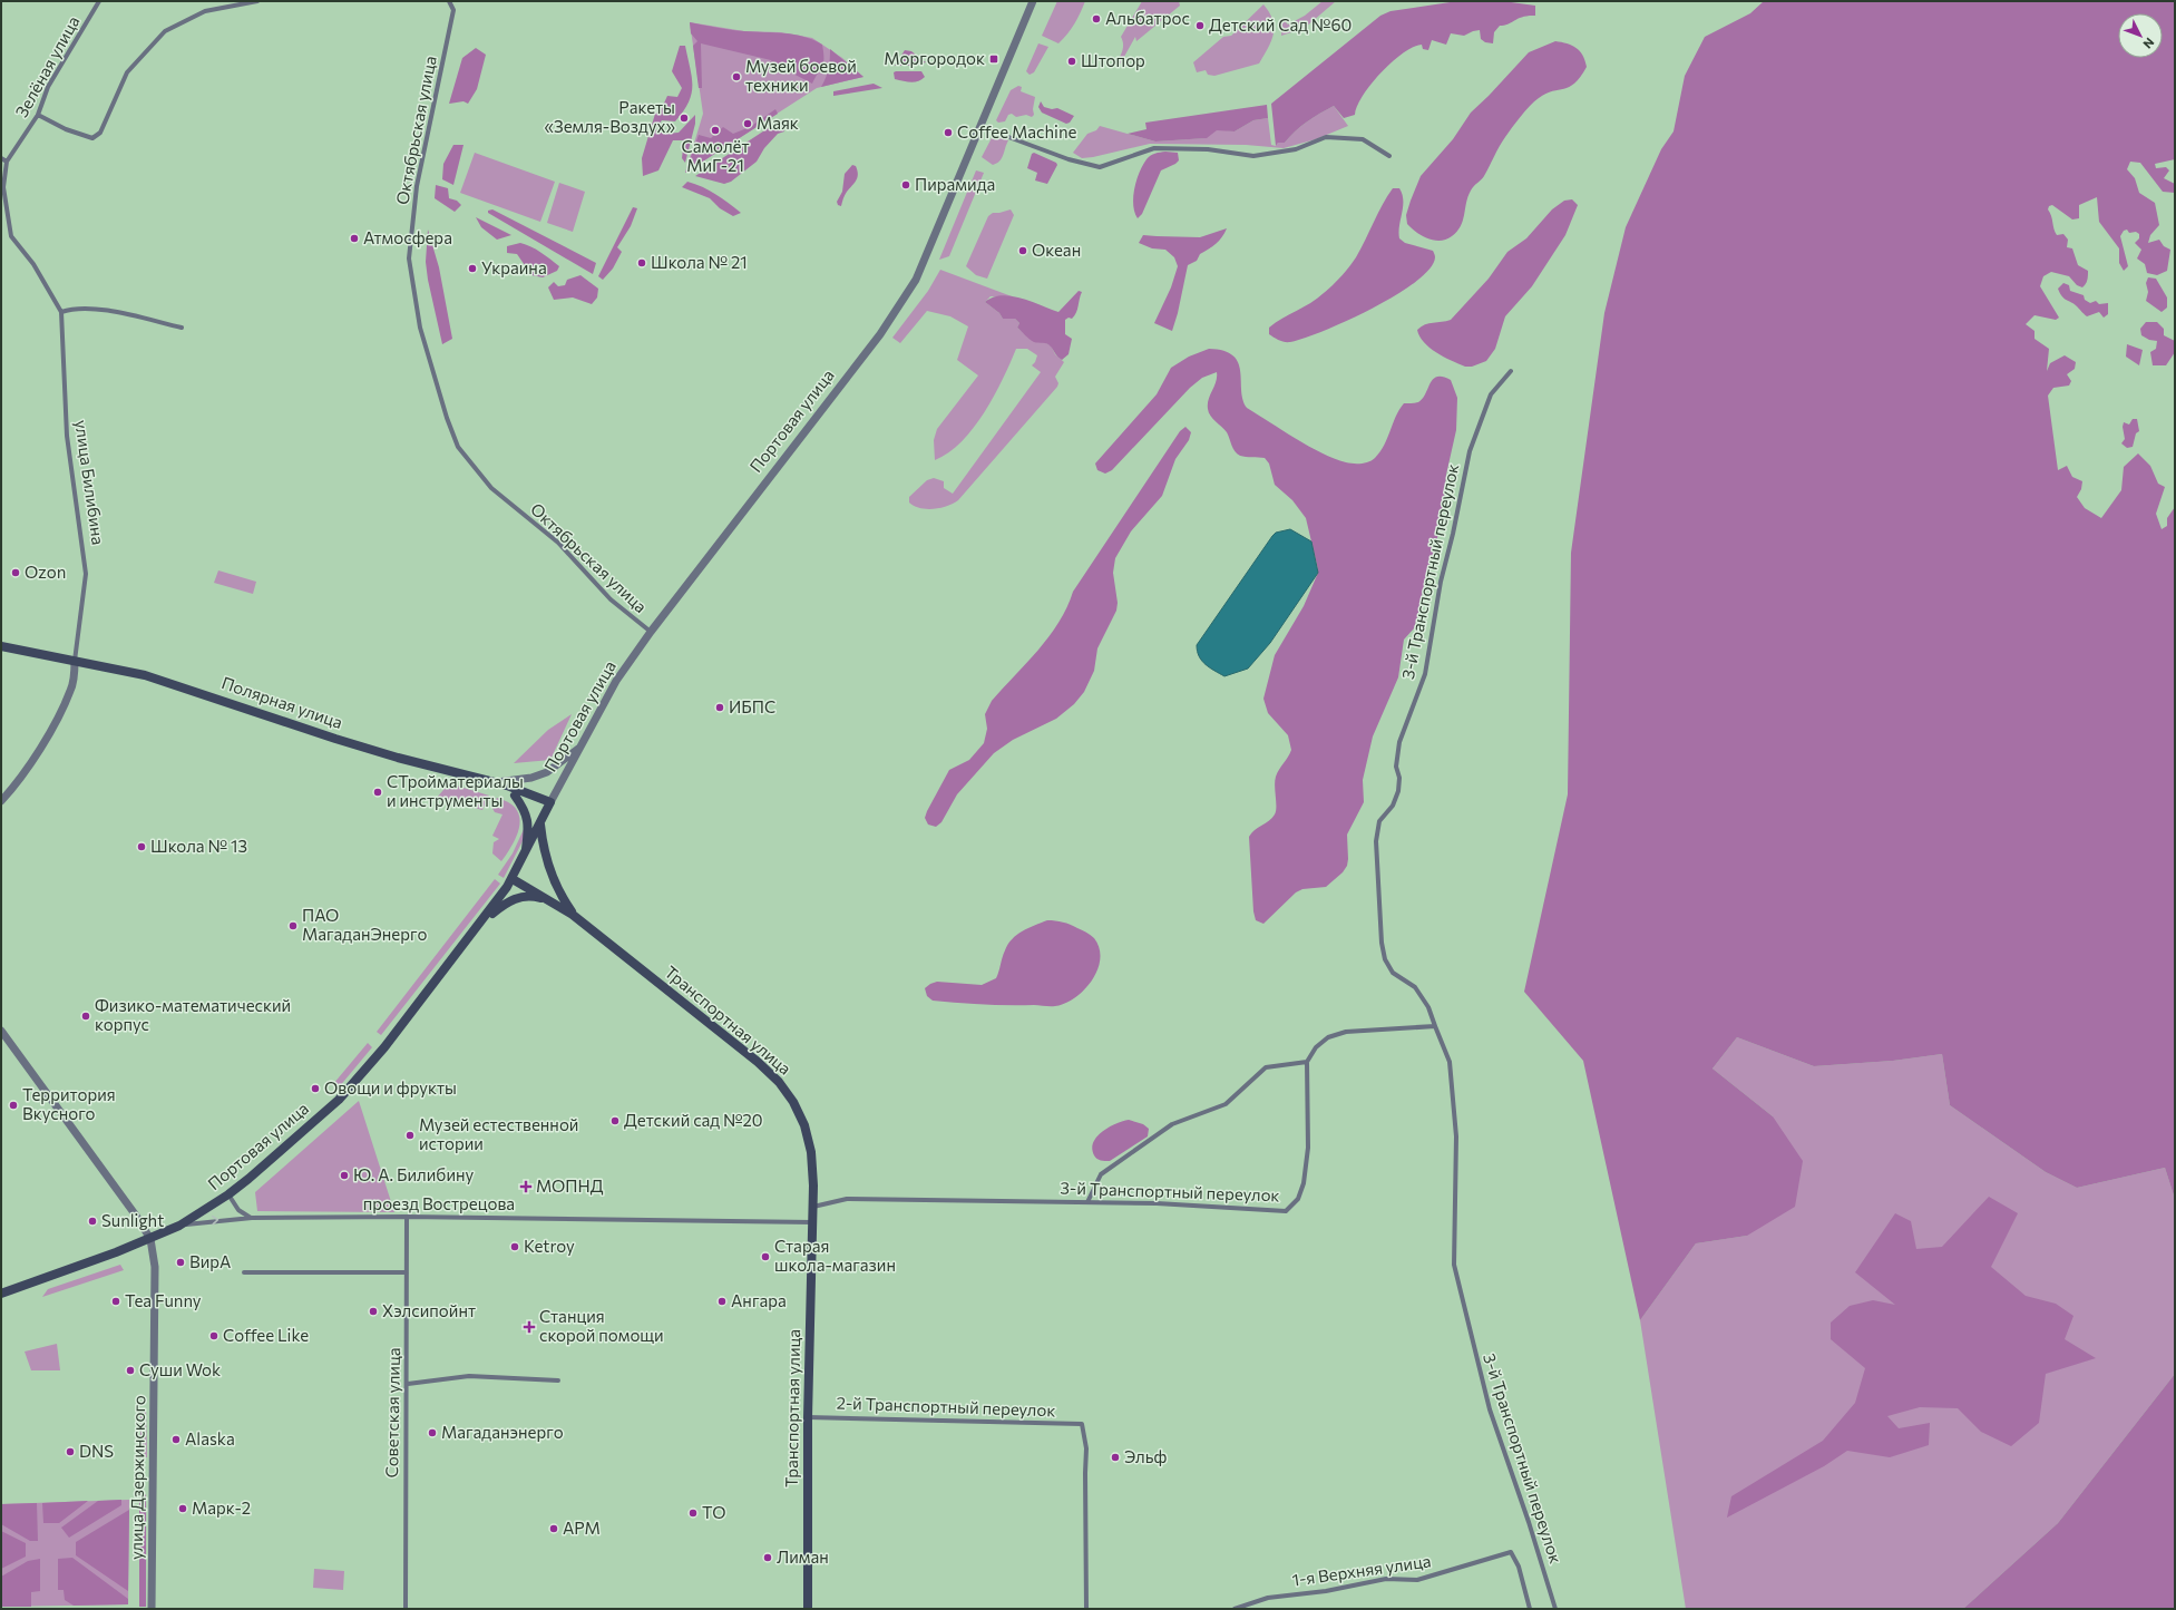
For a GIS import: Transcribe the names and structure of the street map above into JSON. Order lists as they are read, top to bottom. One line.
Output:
{"streets":{"main road":["Портовая улица","Полярная улица","Транспортная улица"],"street":["Зелёная улица","Октябрьская улица","улица Билибина","3-й Транспортный переулок","проезд Вострецова","2-й Транспортный переулок","Советская улица","улица Дзержинского","1-я Верхняя улица"]},"crossings":[["Зелёная улица","улица Билибина"],["Октябрьская улица","Портовая улица"],["Портовая улица","Полярная улица"],["Портовая улица","Транспортная улица"],["Портовая улица","проезд Вострецова"],["Портовая улица","улица Дзержинского"],["улица Билибина","Полярная улица"],["3-й Транспортный переулок","Транспортная улица"],["Транспортная улица","проезд Вострецова"],["Транспортная улица","2-й Транспортный переулок"],["проезд Вострецова","Советская улица"]],"places":{"other":["Альбатрос","Детский Сад №60","Штопор","Музей боевой техники","Ракеты «Земля-Воздух»","Маяк","Самолёт МиГ-21","Coffee Machine","Пирамида","Атмосфера","Океан","Школа № 21","Украина","Ozon","ИБПС","СТройматериалы и инструменты","Школа № 13","ПАО МагаданЭнерго","Физико-математический корпус","Овощи и фрукты","Территория Вкусного","Детский сад №20","Музей естественной истории","Ю. А. Билибину","Sunlight","Ketroy","Старая школа-магазин","ВирА","Tea Funny","Ангара","Хэлсипойнт","Coffee Like","Суши Wok","Магаданэнерго","Alaska","DNS","Эльф","Марк-2","ТО","АРМ","Лиман"],"transit":["Моргородок"],"health":["МОПНД","Станция скорой помощи"]},"north":"bottom right"}
